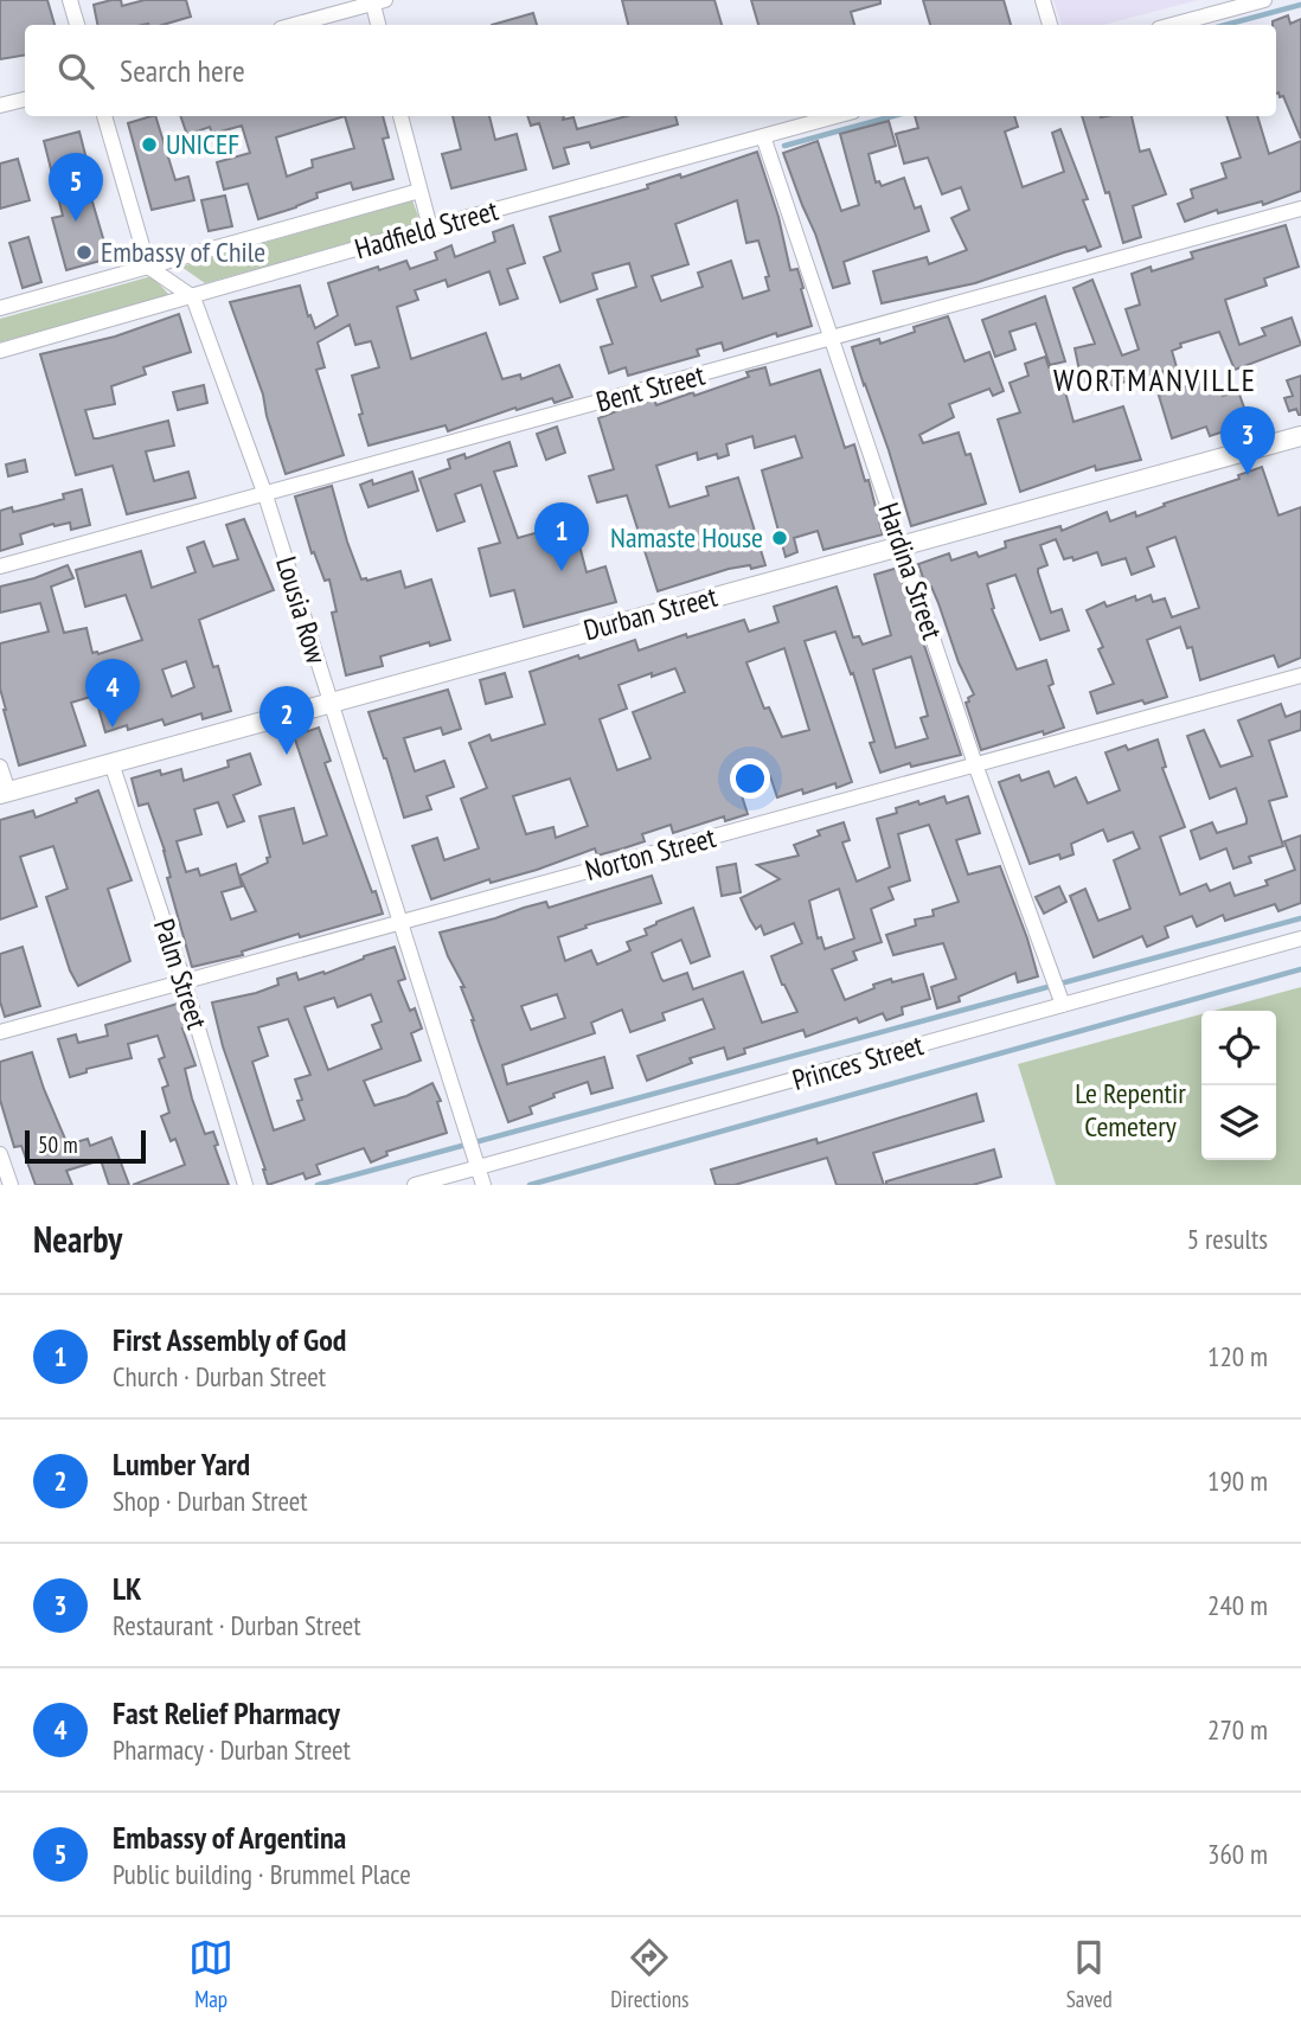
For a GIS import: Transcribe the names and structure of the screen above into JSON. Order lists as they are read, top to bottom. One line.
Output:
{"streets":{"street":["Hadfield Street","Bent Street","Hardina Street","Lousia Row","Durban Street","Norton Street","Palm Street","Princes Street"]},"crossings":[["Hadfield Street","Hardina Street"],["Hadfield Street","Lousia Row"],["Bent Street","Hardina Street"],["Bent Street","Lousia Row"],["Hardina Street","Durban Street"],["Hardina Street","Norton Street"],["Hardina Street","Princes Street"],["Lousia Row","Durban Street"],["Lousia Row","Norton Street"],["Lousia Row","Princes Street"],["Durban Street","Palm Street"],["Norton Street","Palm Street"]],"districts":["WORTMANVILLE"],"parks":["Le Repentir Cemetery"],"places":["UNICEF","Embassy of Chile","Namaste House"],"scale_bar":"50 m","page":{"search":"Search here","pins":["5","3","1","4","2"],"scale":"50 m","heading":["Nearby","5 results"],"list":[{"mark":"1","name":"First Assembly of God","note":"Church · Durban Street","value":"120 m"},{"mark":"2","name":"Lumber Yard","note":"Shop · Durban Street","value":"190 m"},{"mark":"3","name":"LK","note":"Restaurant · Durban Street","value":"240 m"},{"mark":"4","name":"Fast Relief Pharmacy","note":"Pharmacy · Durban Street","value":"270 m"},{"mark":"5","name":"Embassy of Argentina","note":"Public building · Brummel Place","value":"360 m"}],"nav":["Map","Directions","Saved"]}}
